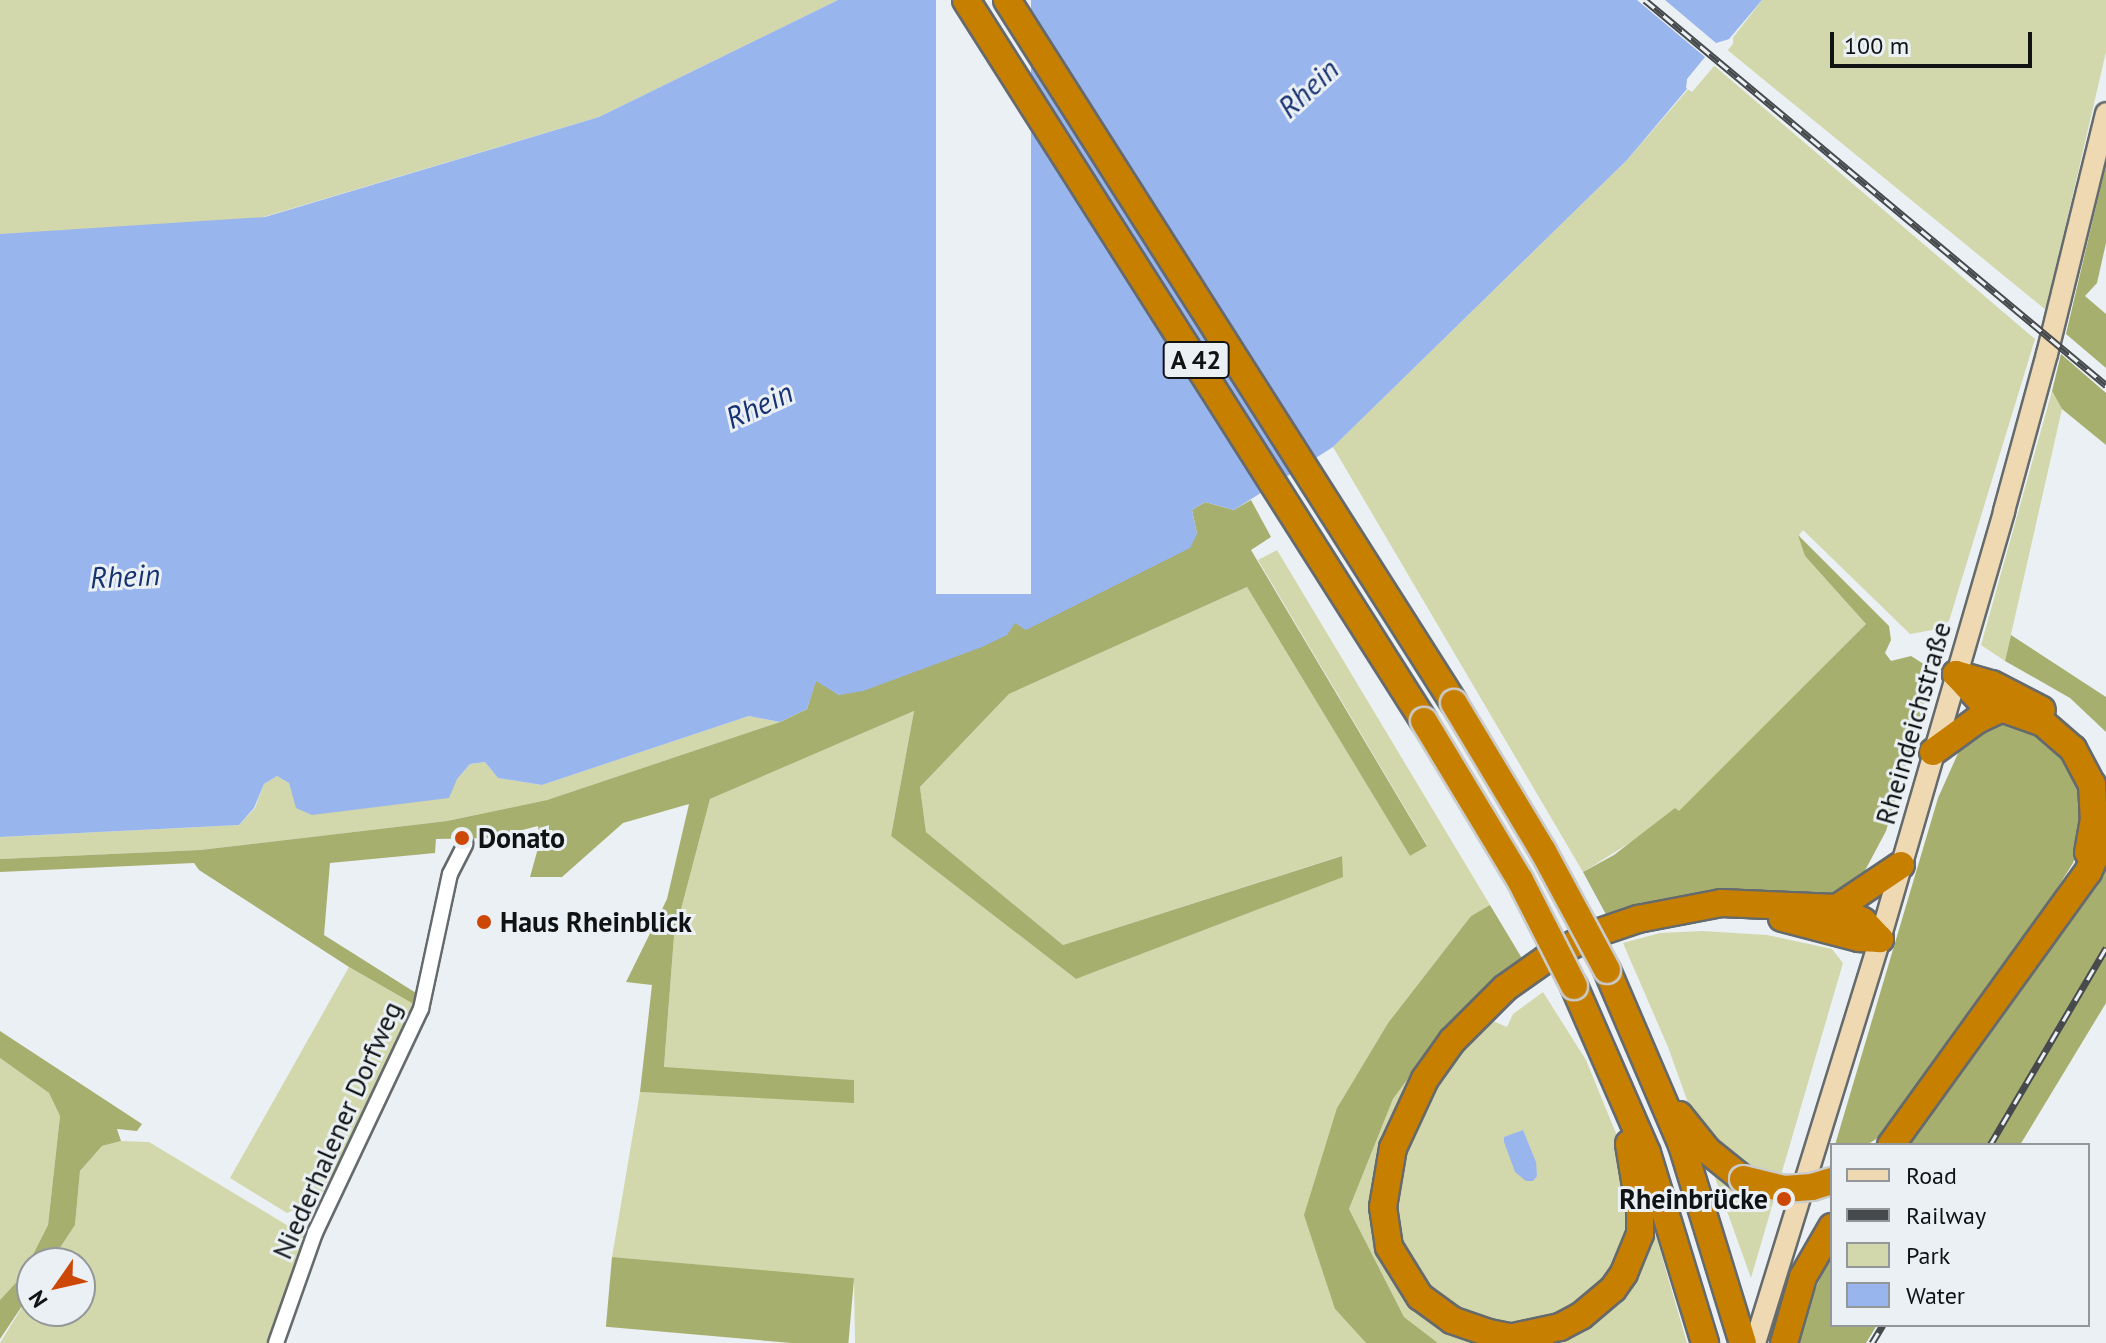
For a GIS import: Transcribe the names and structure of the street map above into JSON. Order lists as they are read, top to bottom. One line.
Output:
{"streets":{"highway":["A 42"],"main road":["Rheindeichstraße"],"street":["Niederhalener Dorfweg"]},"water":["Rhein"],"places":["Donato","Haus Rheinblick","Rheinbrücke"],"legend":["Road","Railway","Park","Water"],"scale_bar":"100 m","north":"bottom left"}
